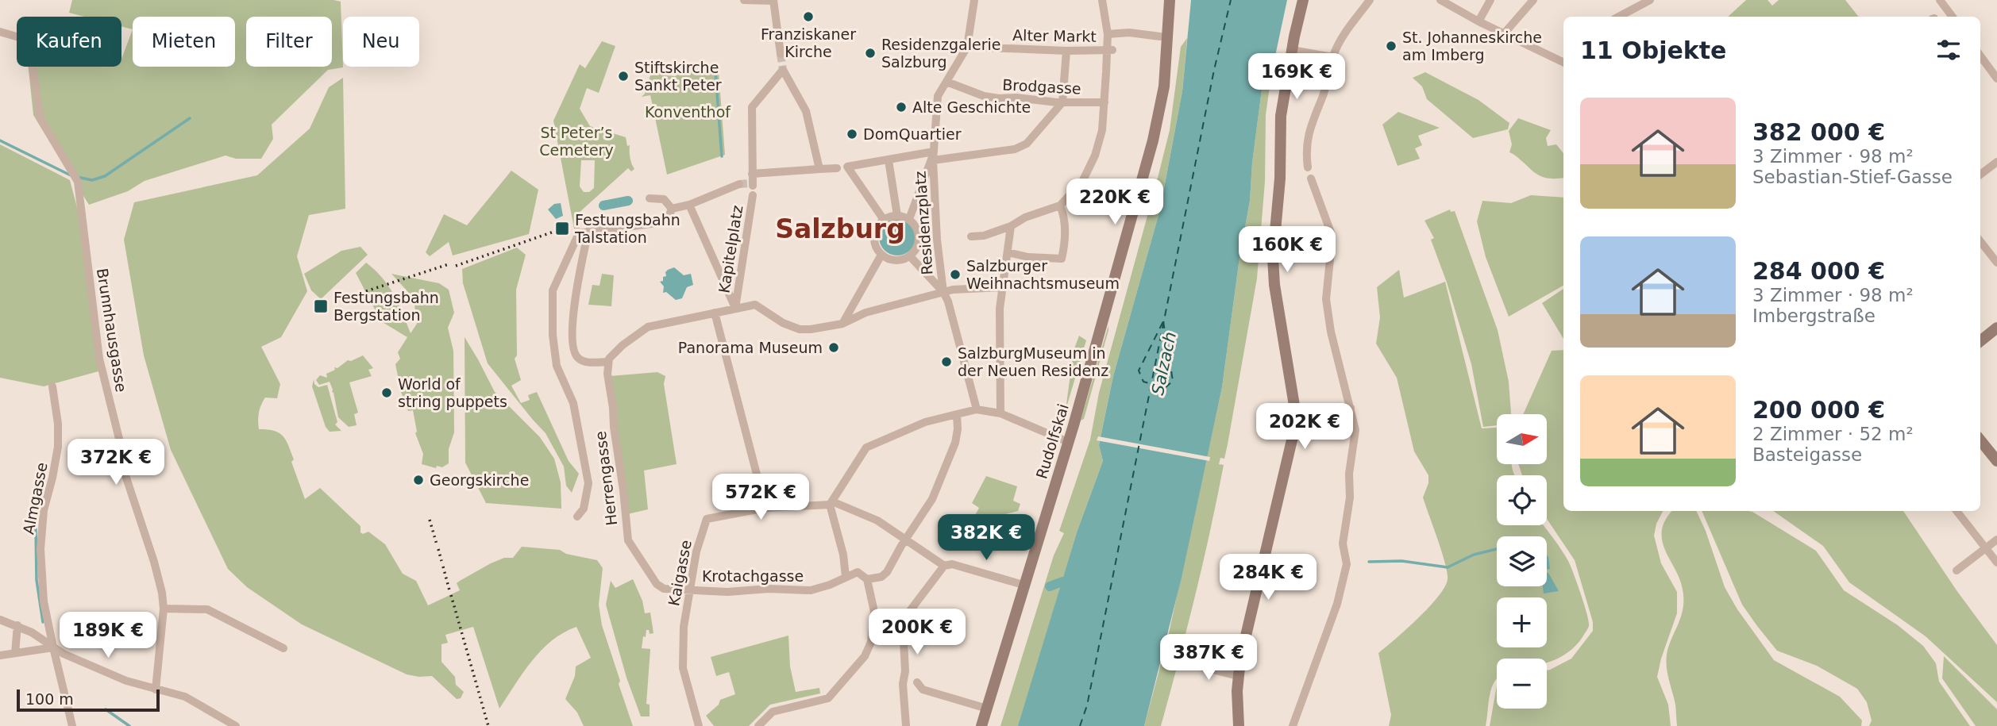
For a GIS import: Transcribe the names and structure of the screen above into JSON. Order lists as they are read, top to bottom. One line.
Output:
{"streets":{"main road":["Rudolfskai"],"street":["Alter Markt","Brodgasse","Residenzplatz","Kapitelplatz","Brunnhausgasse","Herrengasse","Almgasse","Kaigasse","Krotachgasse"]},"crossings":[["Brodgasse","Residenzplatz"],["Residenzplatz","Kapitelplatz"],["Kapitelplatz","Herrengasse"],["Herrengasse","Kaigasse"],["Herrengasse","Krotachgasse"],["Kaigasse","Krotachgasse"]],"districts":["Salzburg"],"water":["Salzach"],"parks":["Konventhof","St Peter’s Cemetery"],"places":{"other":["Franziskaner Kirche","St. Johanneskirche am Imberg","Residenzgalerie Salzburg","Stiftskirche Sankt Peter","Alte Geschichte","DomQuartier","Salzburger Weihnachtsmuseum","Panorama Museum","SalzburgMuseum in der Neuen Residenz","World of string puppets","Georgskirche"],"transit":["Festungsbahn Talstation","Festungsbahn Bergstation"]},"scale_bar":"100 m","north":"right","page":{"chip":["Kaufen","Mieten","Filter","Neu"],"heading":"11 Objekte","price":["169K €","220K €","160K €","202K €","372K €","572K €","382K €","284K €","200K €","189K €","387K €"],"list":[{"name":"382 000 €","note":"3 Zimmer · 98 m² · Sebastian-Stief-Gasse"},{"name":"284 000 €","note":"3 Zimmer · 98 m² · Imbergstraße"},{"name":"200 000 €","note":"2 Zimmer · 52 m² · Basteigasse"}],"map_buttons":["+","−"],"scale":"100 m"}}
